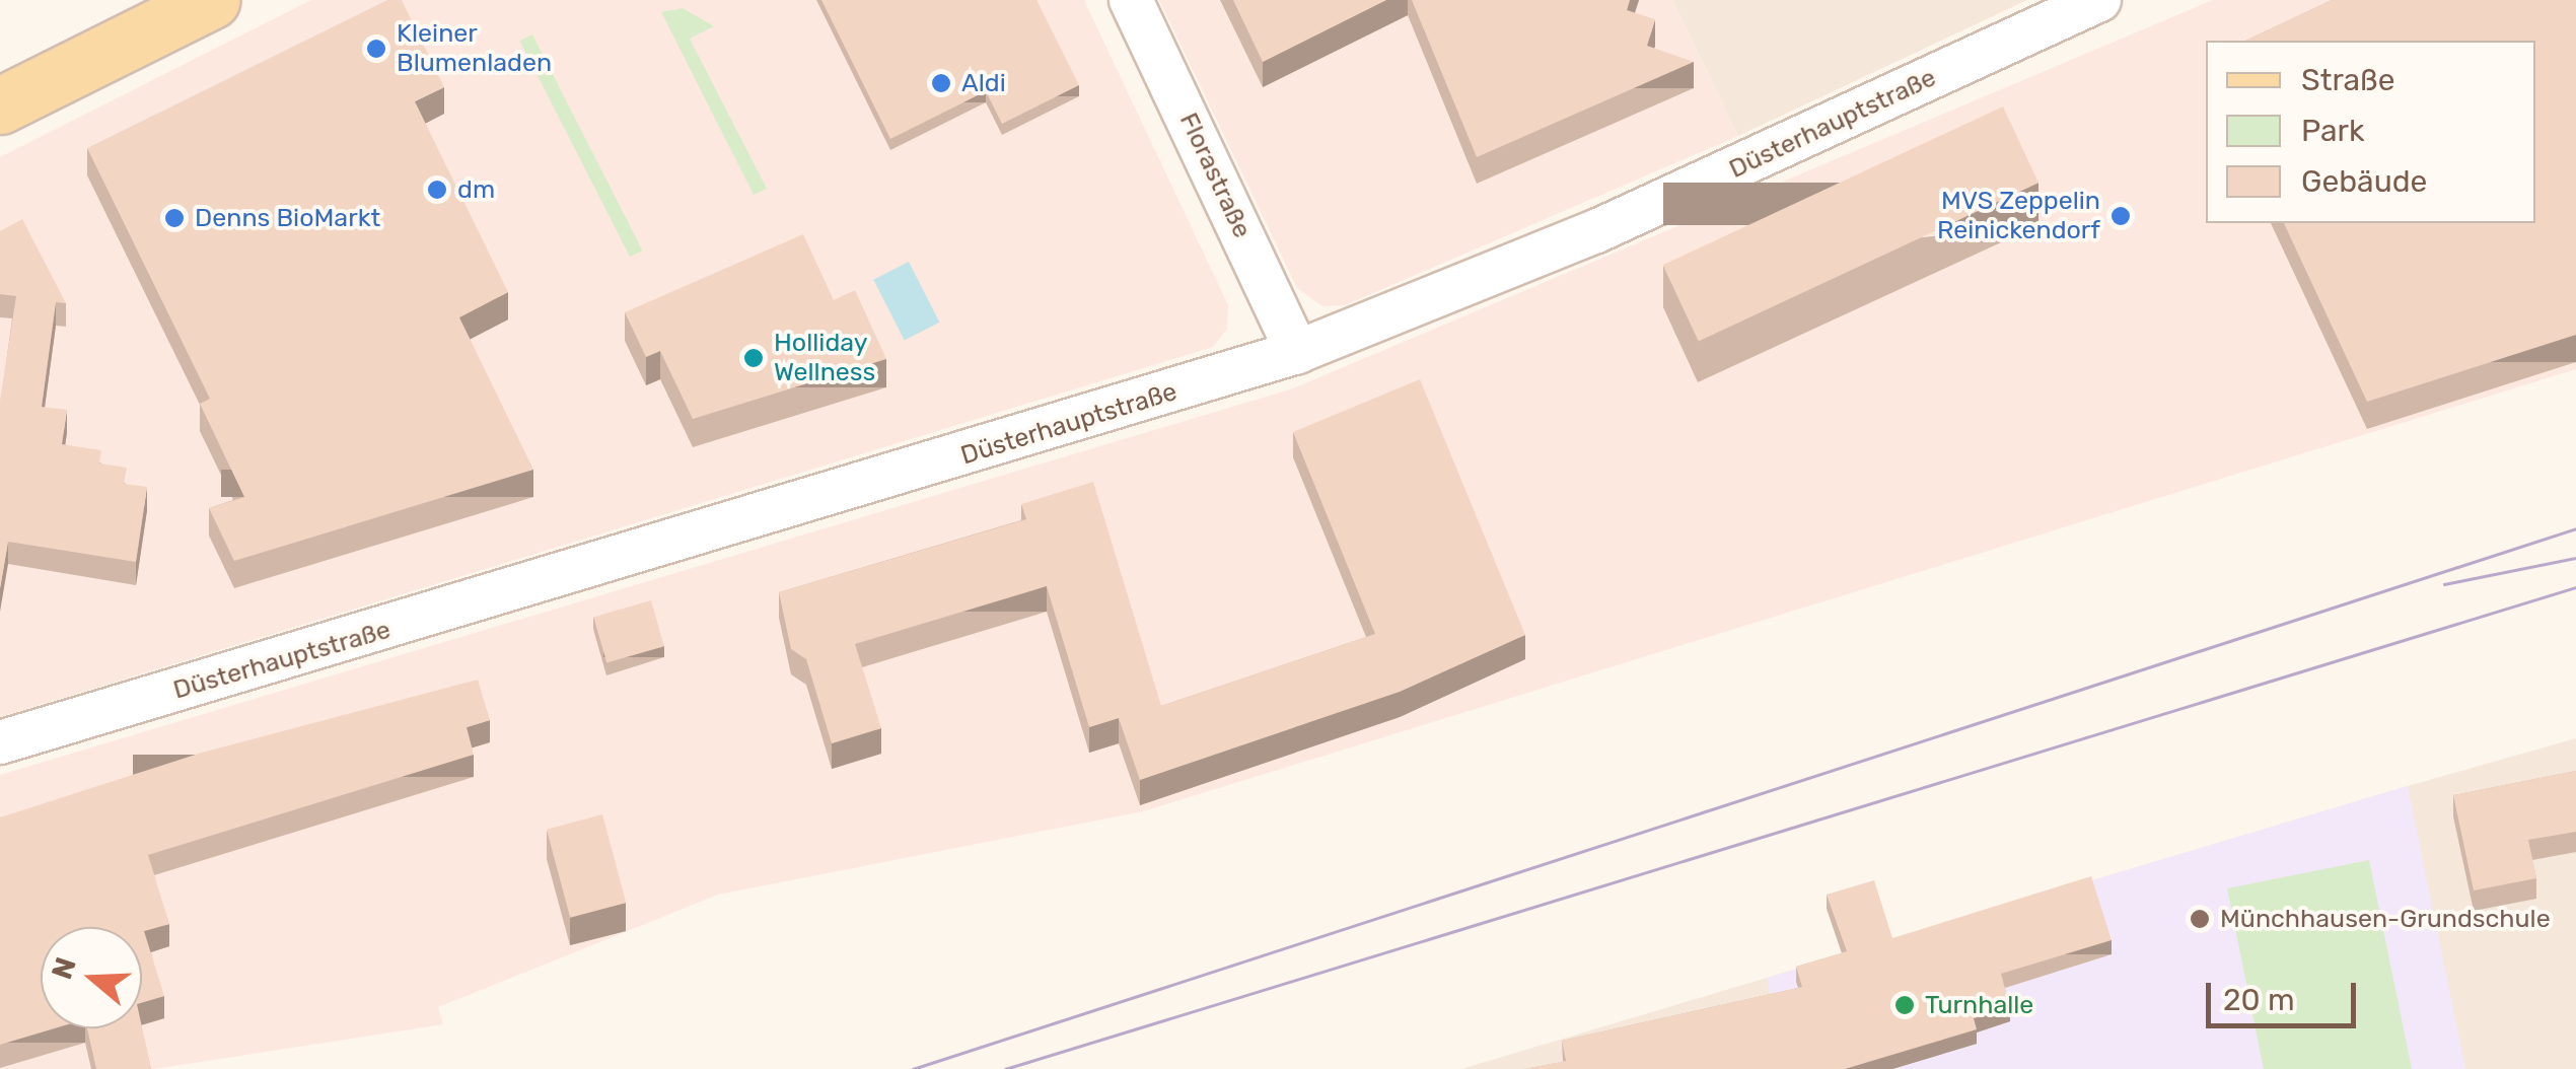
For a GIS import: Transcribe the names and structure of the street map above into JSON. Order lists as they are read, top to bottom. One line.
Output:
{"streets":{"street":["Düsterhauptstraße","Florastraße"]},"crossings":[["Düsterhauptstraße","Florastraße"]],"places":["Kleiner Blumenladen","Aldi","dm","MVS Zeppelin Reinickendorf","Denns BioMarkt","Holliday Wellness","Münchhausen-Grundschule","Turnhalle"],"legend":["Straße","Park","Gebäude"],"scale_bar":"20 m","north":"left"}
